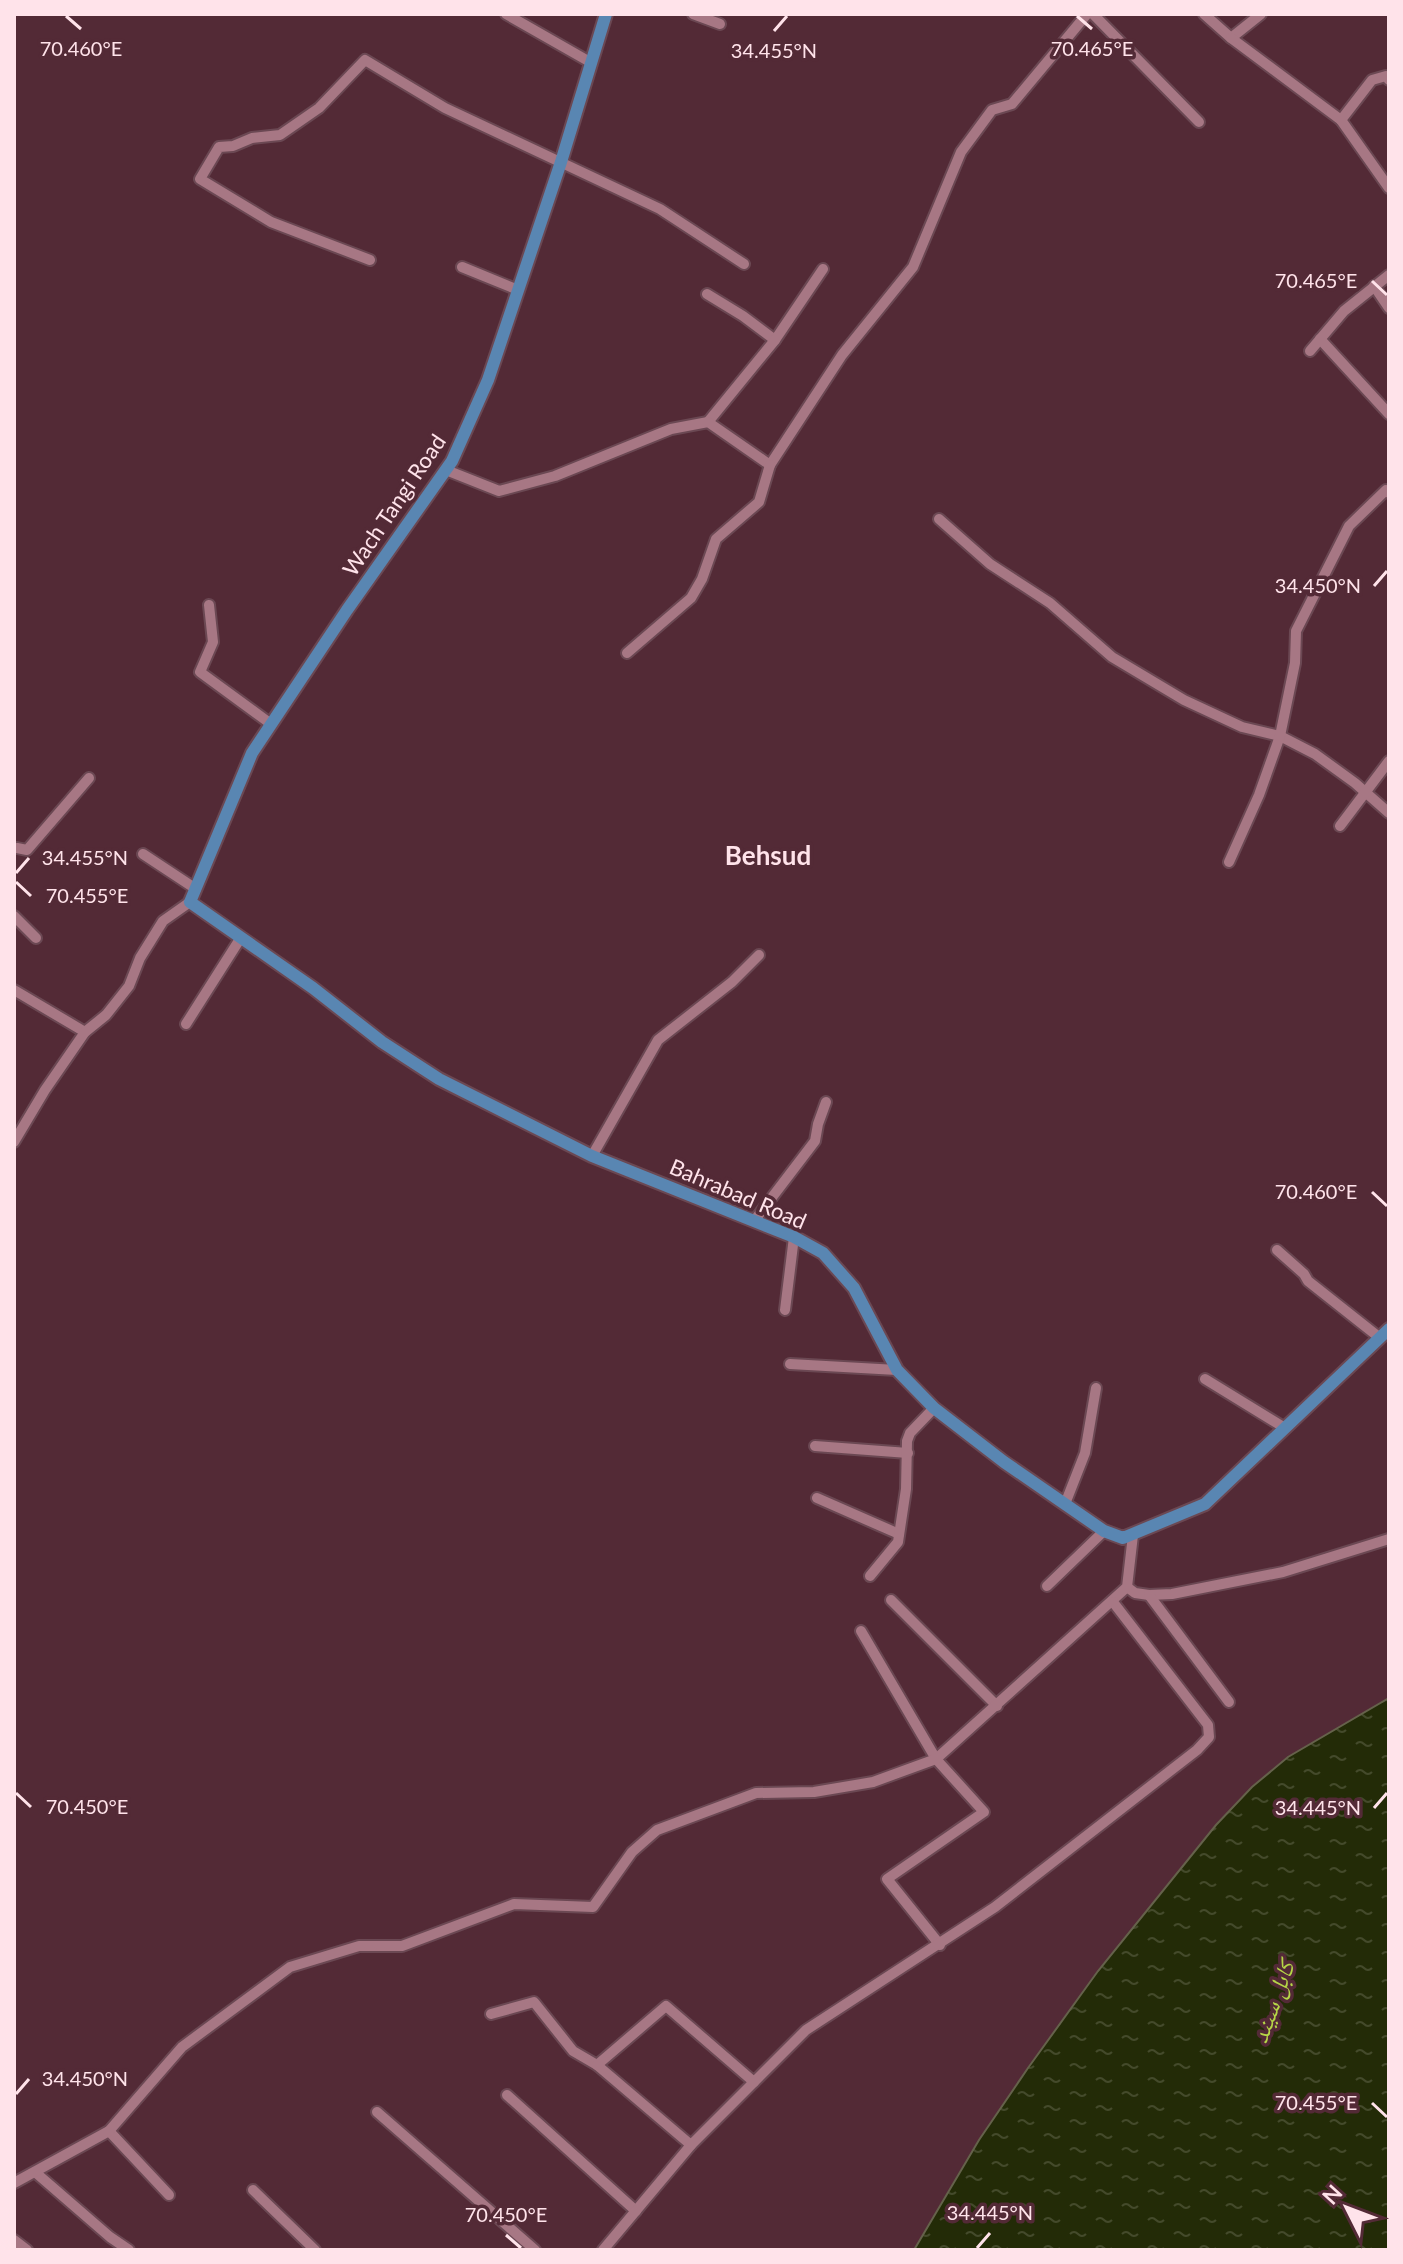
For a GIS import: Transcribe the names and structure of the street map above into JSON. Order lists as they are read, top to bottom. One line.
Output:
{"streets":{"main road":["Wach Tangi Road","Bahrabad Road"]},"crossings":[["Wach Tangi Road","Bahrabad Road"]],"districts":["Behsud"],"water":["کابل سيند"],"north":"top left","coordinates":["70.460°E","70.465°E","34.455°N","34.450°N","70.455°E","70.450°E","34.445°N"]}
